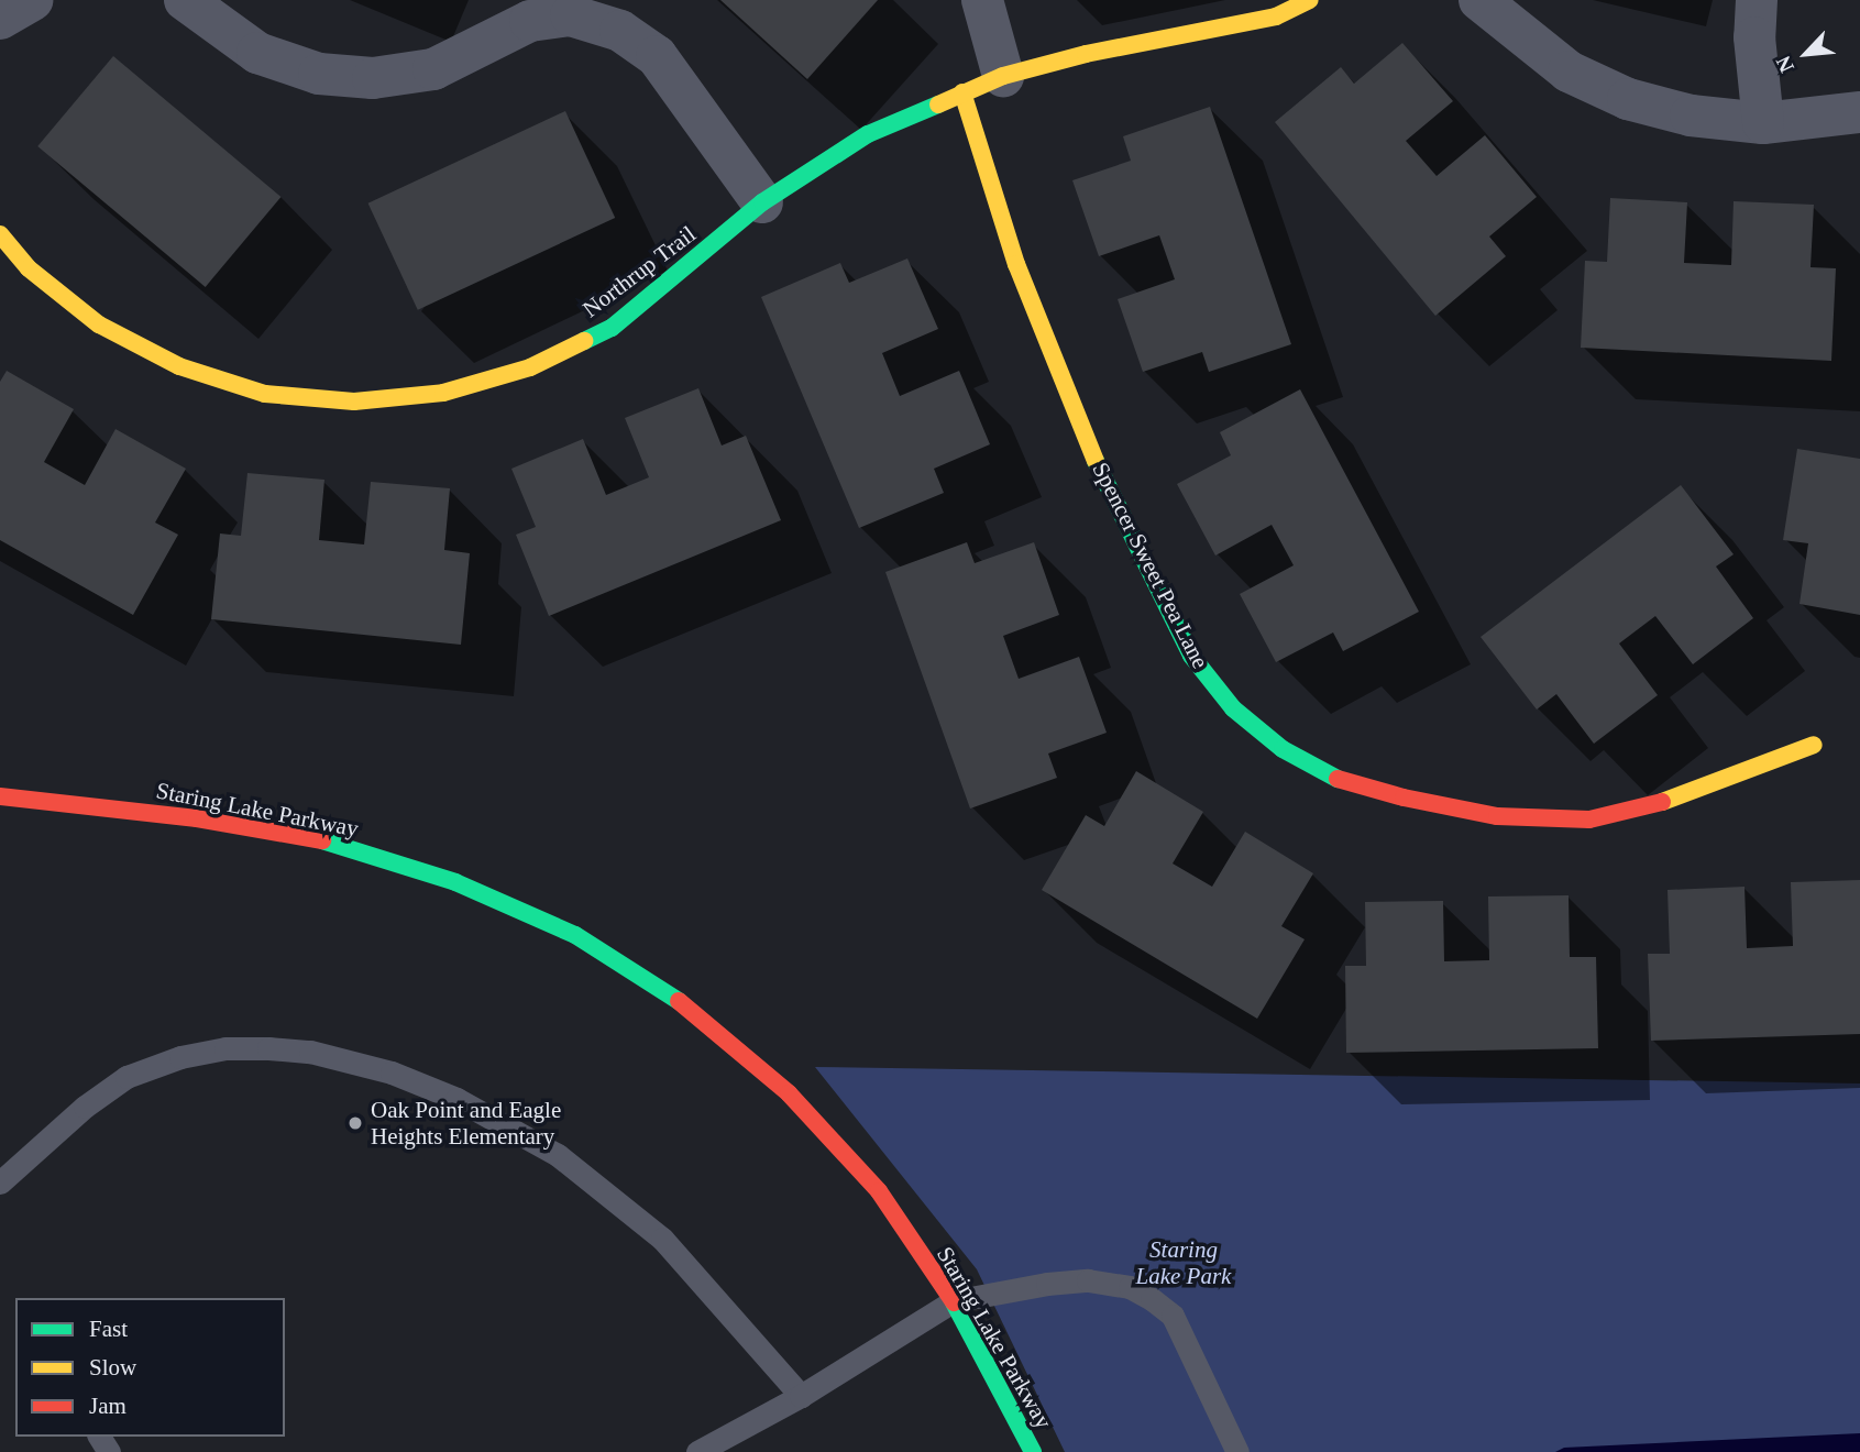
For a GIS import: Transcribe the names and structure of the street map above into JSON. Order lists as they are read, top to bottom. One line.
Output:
{"streets":{"street":["Northrup Trail","Spencer Sweet Pea Lane","Staring Lake Parkway"]},"crossings":[["Northrup Trail","Spencer Sweet Pea Lane"]],"parks":["Staring Lake Park"],"places":["Oak Point and Eagle Heights Elementary"],"legend":["Fast","Slow","Jam"],"north":"bottom left"}
